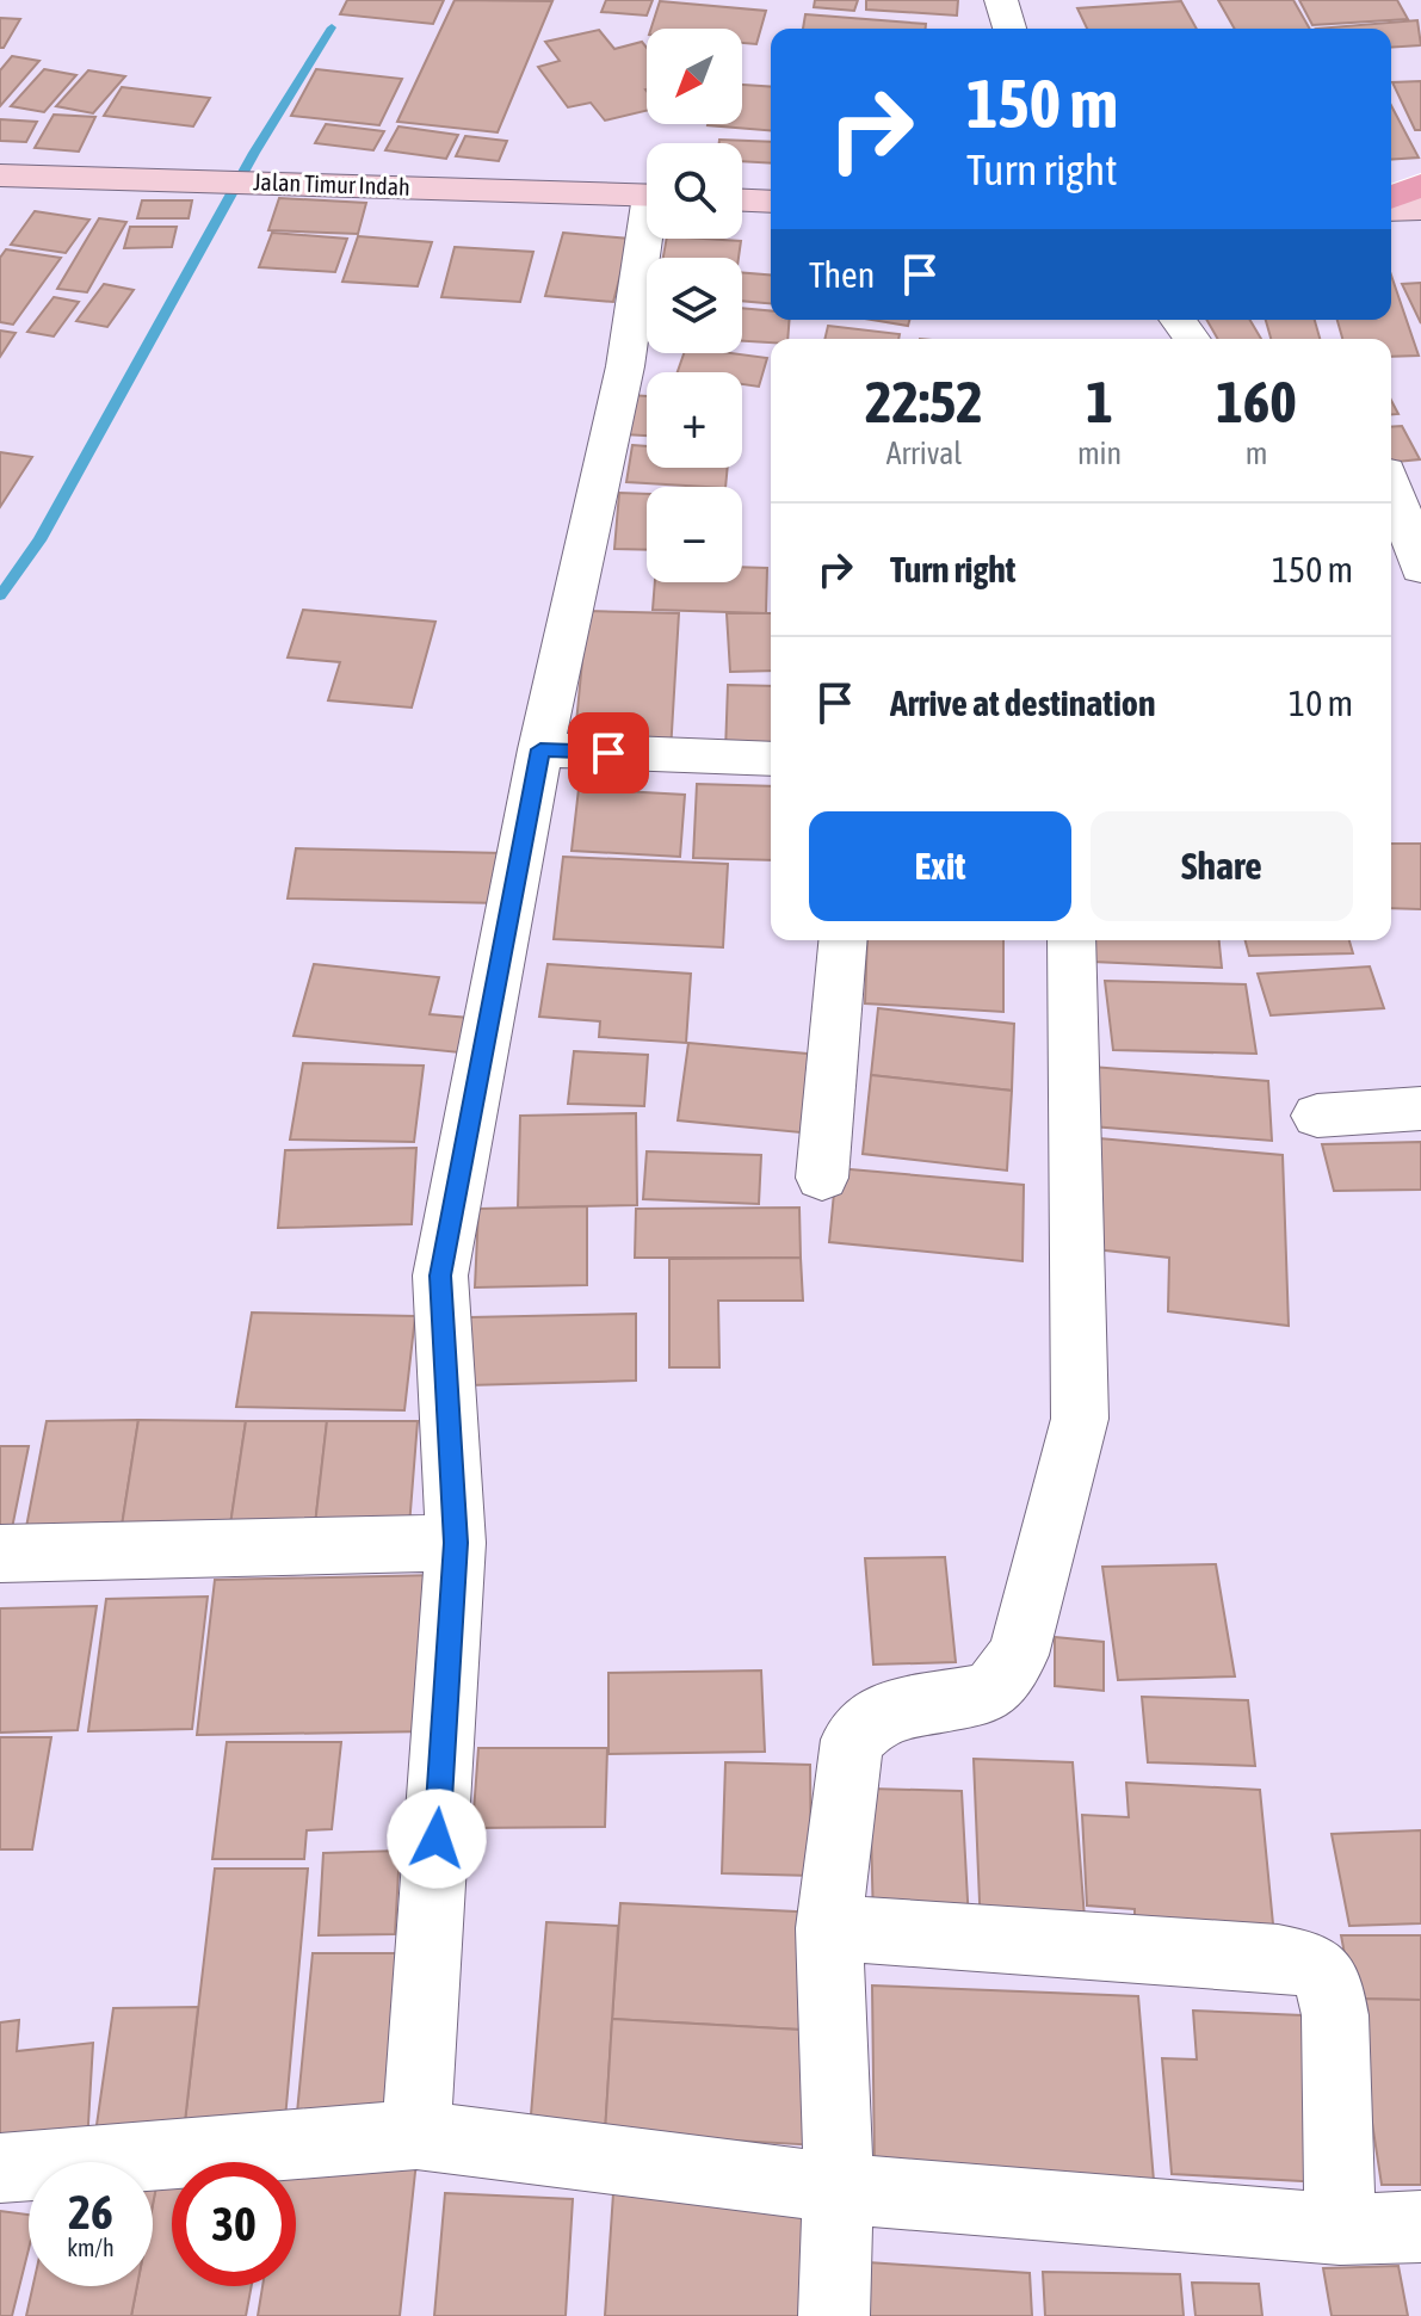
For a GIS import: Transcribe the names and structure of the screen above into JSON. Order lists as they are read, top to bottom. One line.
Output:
{"streets":{"street":["Jalan Timur Indah"]},"north":"bottom left","page":{"map_buttons":["+","−"],"turn":["150 m","Turn right"],"then":"Then","eta":["22:52","Arrival","1","min","160","m"],"list":[{"name":"Turn right","value":"150 m"},{"name":"Arrive at destination","value":"10 m"}],"buttons":["Exit","Share"],"speed":"26 km/h","limit":"30"}}
